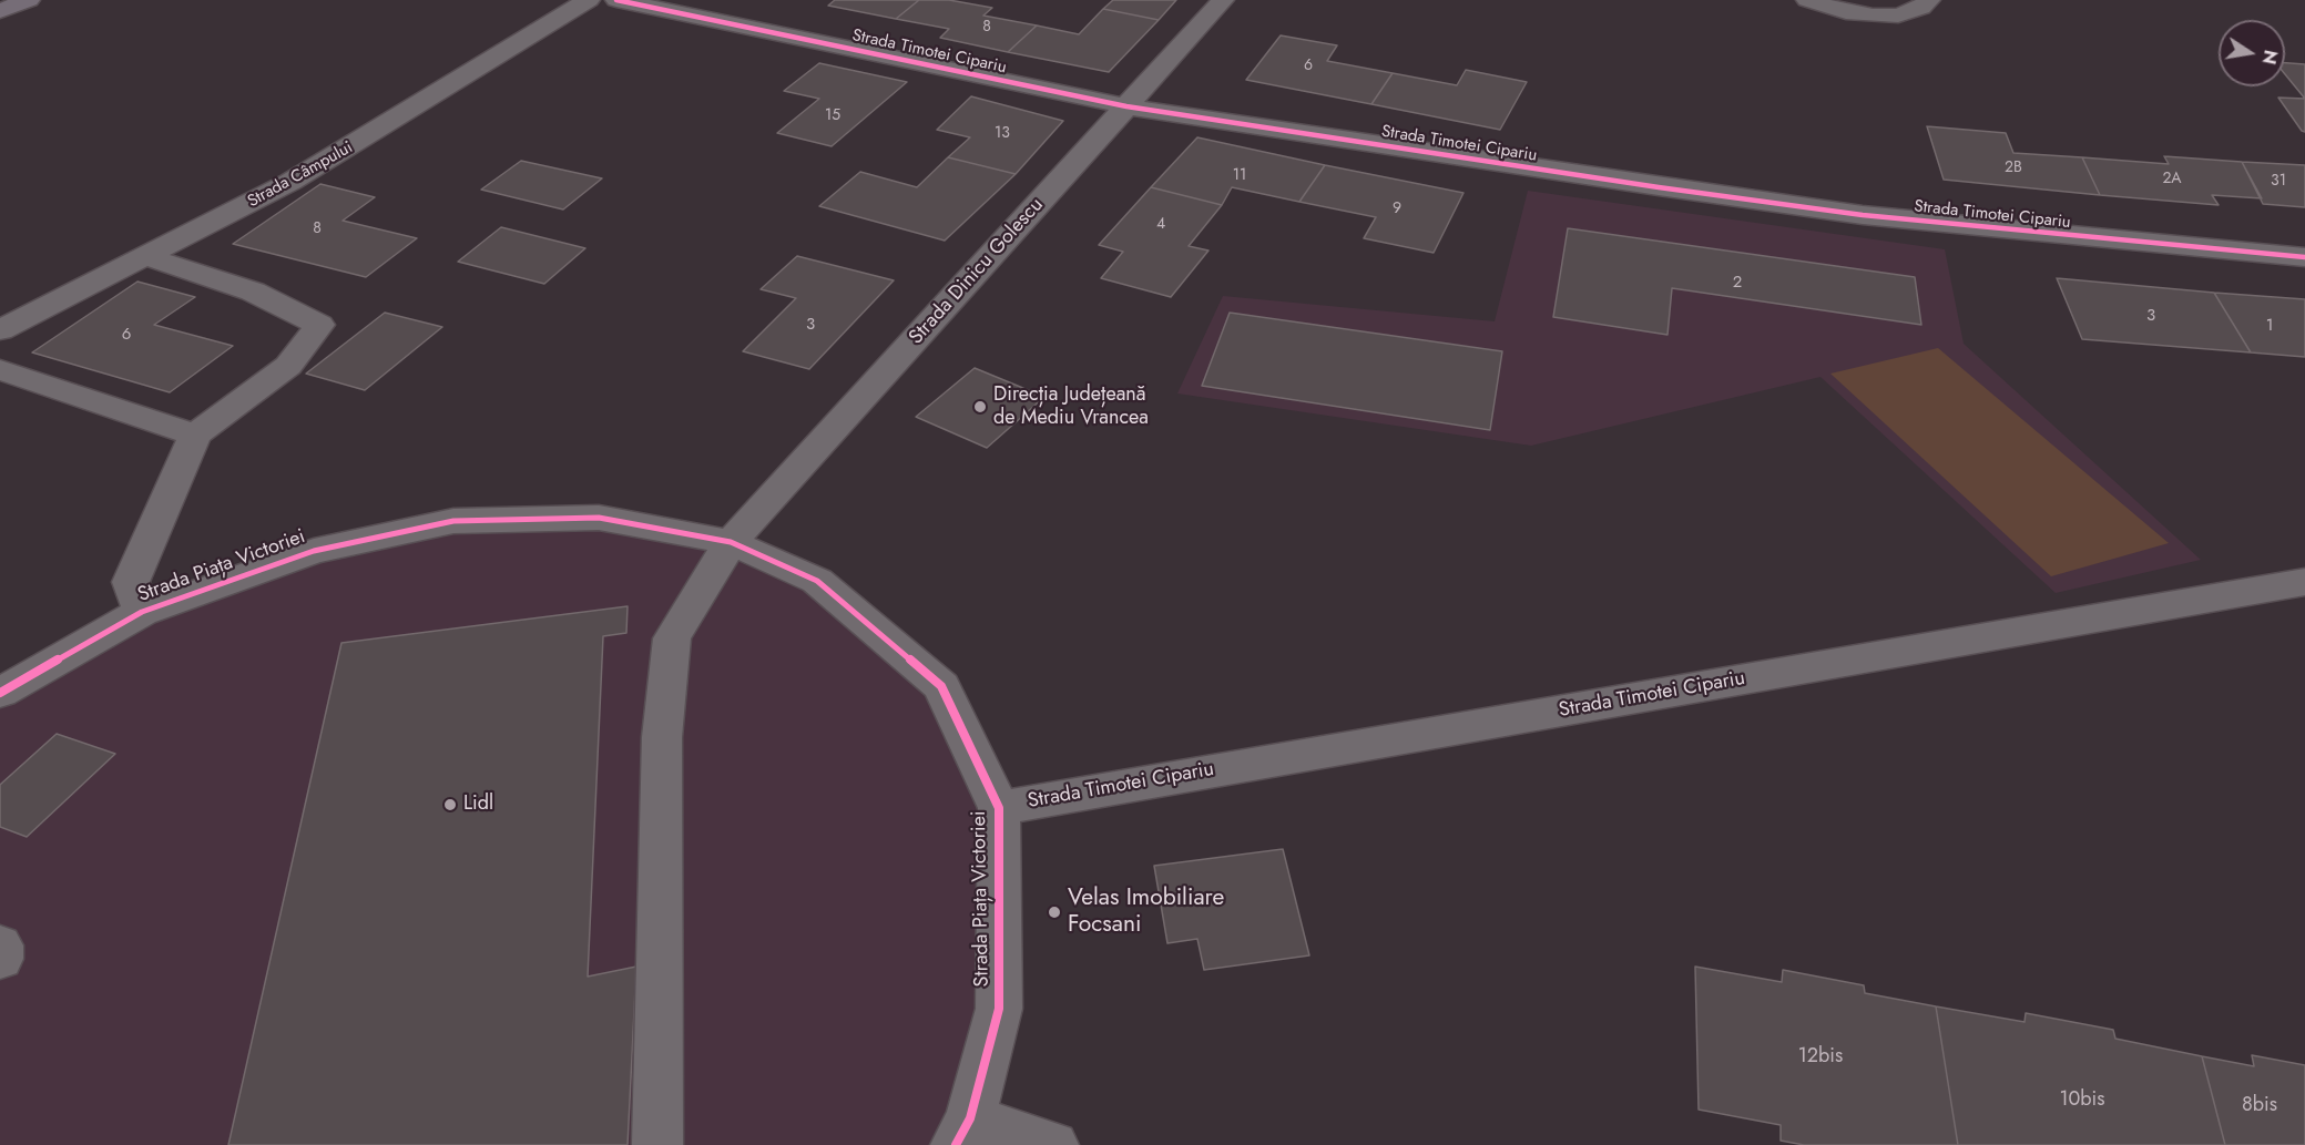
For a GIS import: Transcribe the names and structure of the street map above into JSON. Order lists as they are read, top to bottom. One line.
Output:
{"streets":{"street":["Strada Timotei Cipariu","Strada Câmpului","Strada Dinicu Golescu","Strada Piața Victoriei"]},"crossings":[["Strada Timotei Cipariu","Strada Dinicu Golescu"],["Strada Timotei Cipariu","Strada Piața Victoriei"],["Strada Dinicu Golescu","Strada Piața Victoriei"]],"places":["Direcția Județeană de Mediu Vrancea","Lidl","Velas Imobiliare Focsani"],"house_numbers":["8","6","15","13","2B","11","2A","31","9","4","8","2","3","3","1","6","12bis","10bis","8bis"],"north":"right"}
